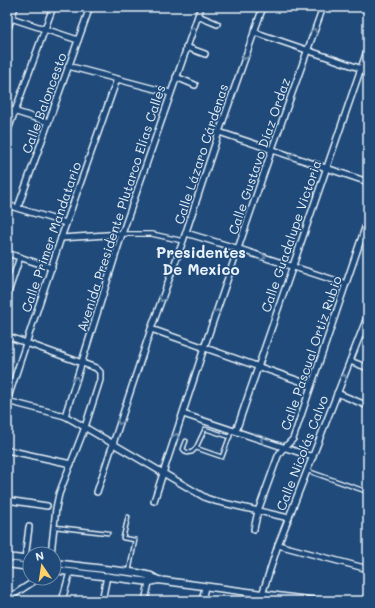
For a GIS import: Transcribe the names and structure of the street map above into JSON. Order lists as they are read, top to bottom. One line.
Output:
{"streets":{"street":["Calle Baloncesto","Calle Lázaro Cárdenas","Calle Gustavo Díaz Ordaz","Avenida Presidente Plutarco Elías Calles","Calle Guadalupe Victoria","Calle Primer Mandatario","Calle Pascual Ortiz Rubio","Calle Nicolás Calvo"]},"one_way":["Calle Lázaro Cárdenas","Calle Gustavo Díaz Ordaz"],"districts":["Presidentes De Mexico"],"north":"top"}
